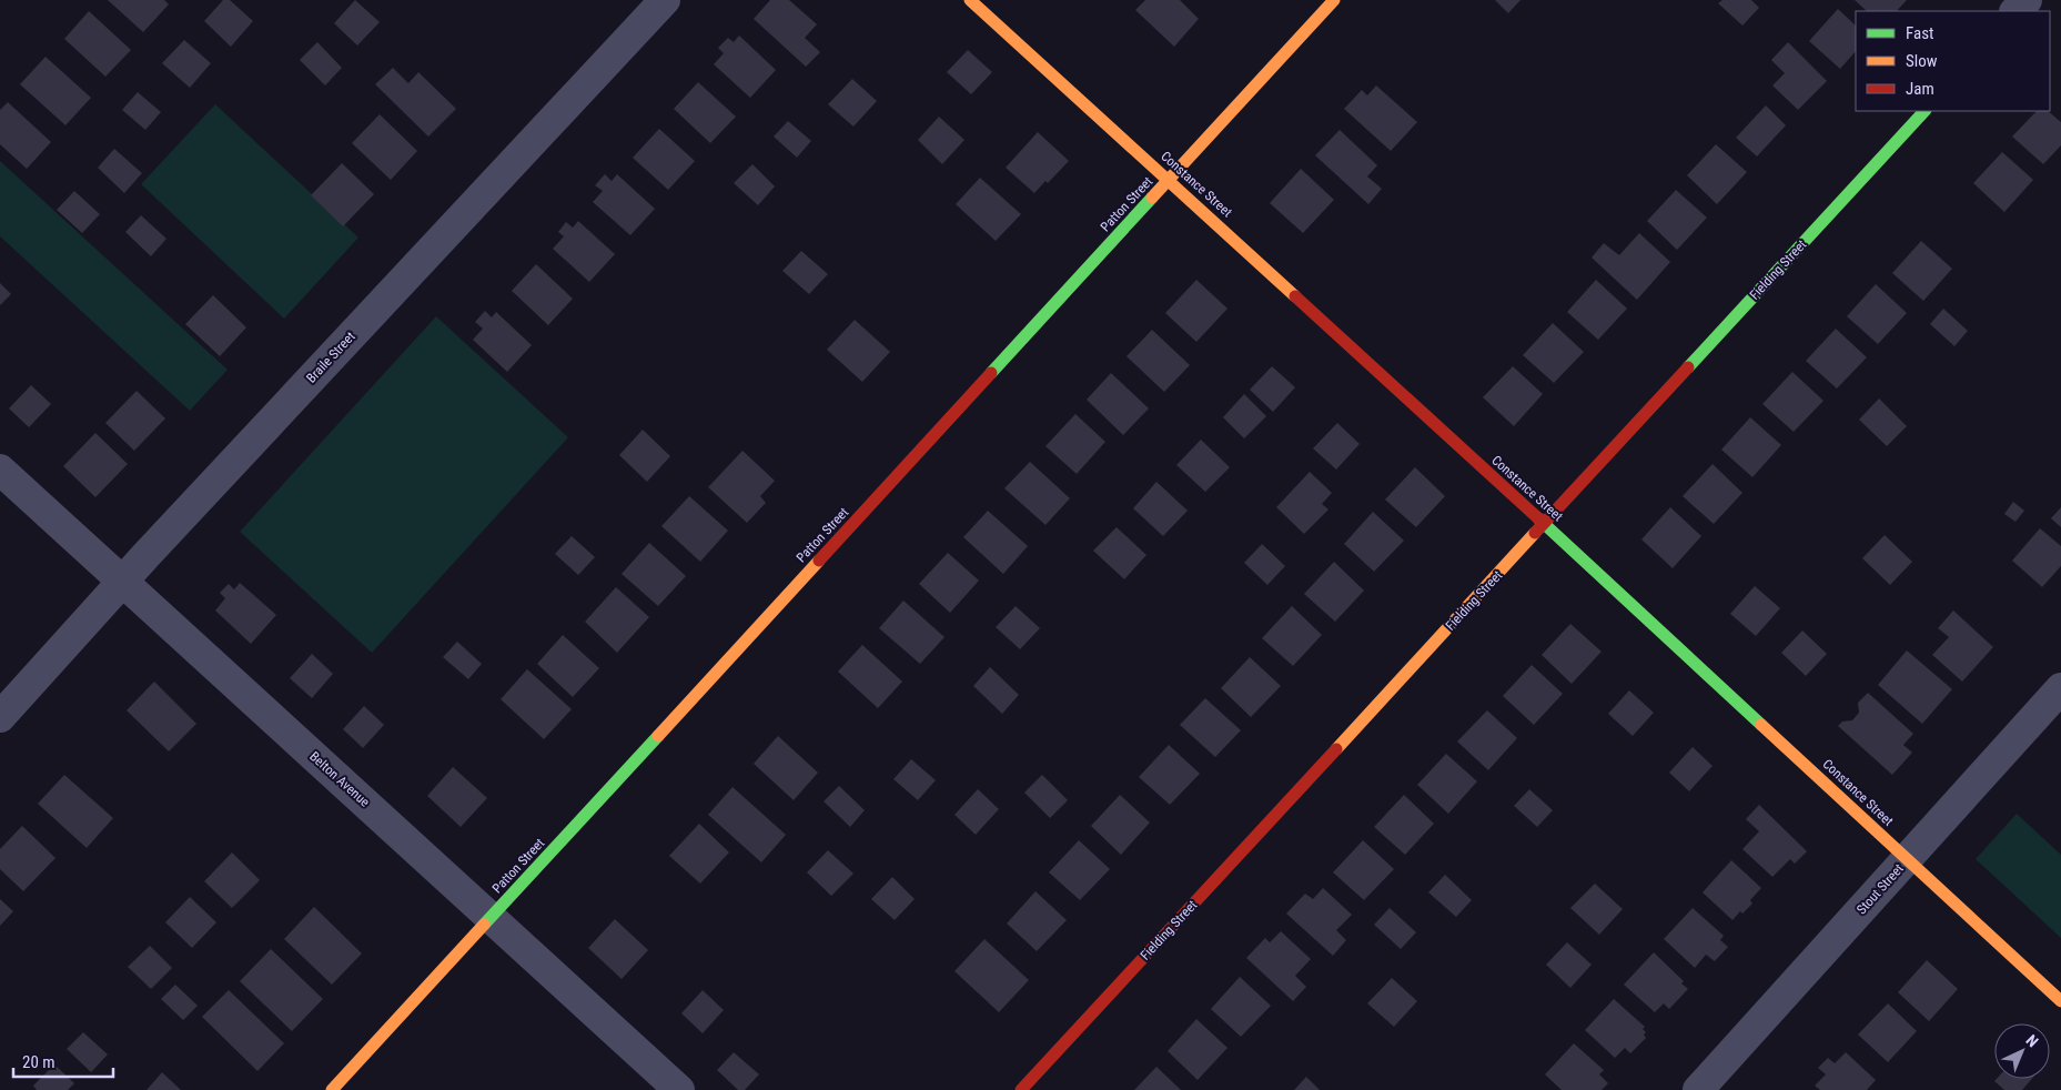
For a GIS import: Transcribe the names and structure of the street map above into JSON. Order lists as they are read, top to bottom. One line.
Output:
{"streets":{"street":["Constance Street","Patton Street","Fielding Street","Braile Street","Belton Avenue","Stout Street"]},"crossings":[["Constance Street","Patton Street"],["Constance Street","Fielding Street"],["Constance Street","Stout Street"],["Patton Street","Belton Avenue"],["Braile Street","Belton Avenue"]],"legend":["Fast","Slow","Jam"],"scale_bar":"20 m","north":"top right"}
